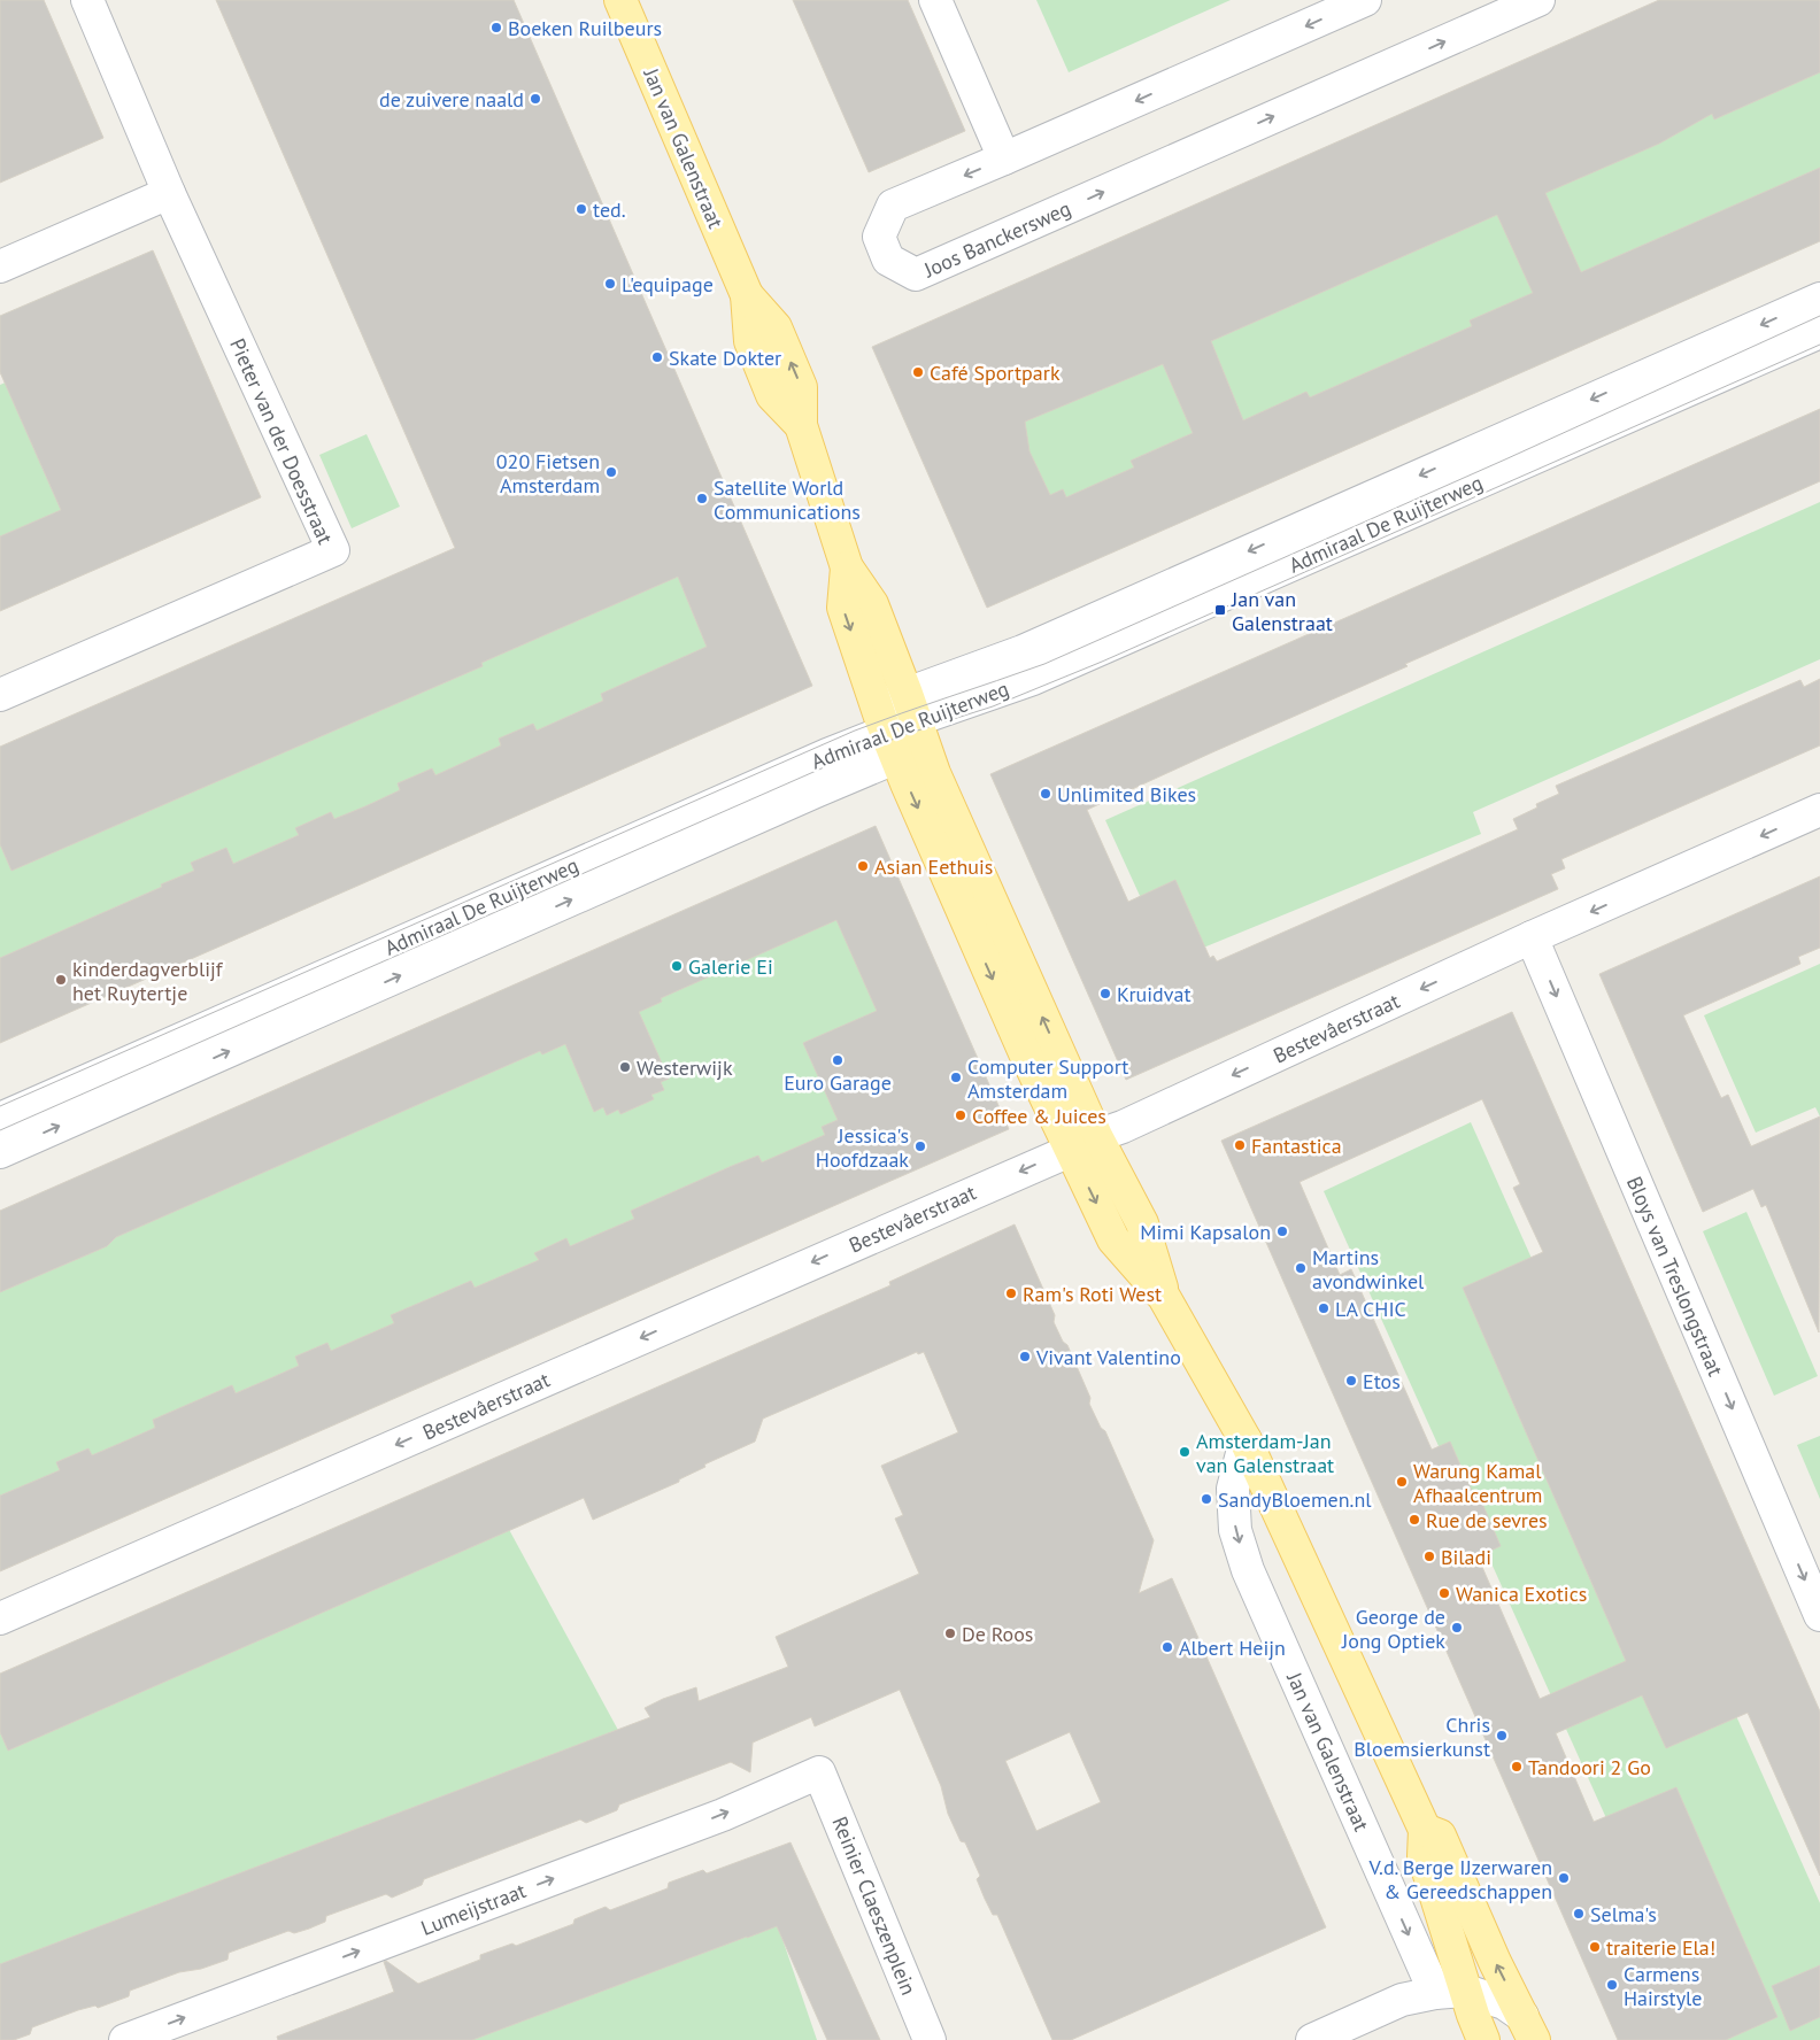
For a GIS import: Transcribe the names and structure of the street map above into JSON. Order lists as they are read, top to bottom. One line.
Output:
{"streets":{"main road":["Jan van Galenstraat"],"street":["Joos Banckersweg","Pieter van der Doesstraat","Admiraal De Ruijterweg","Bestevâerstraat","Bloys van Treslongstraat","Reinier Claeszenplein","Lumeijstraat"]},"crossings":[["Jan van Galenstraat","Admiraal De Ruijterweg"],["Jan van Galenstraat","Bestevâerstraat"],["Bestevâerstraat","Bloys van Treslongstraat"],["Reinier Claeszenplein","Lumeijstraat"]],"one_way":["Bestevâerstraat","Bloys van Treslongstraat","Lumeijstraat"],"places":{"other":["Boeken Ruilbeurs","de zuivere naald","ted.","L'equipage","Skate Dokter","Café Sportpark","020 Fietsen Amsterdam","Satellite World Communications","Unlimited Bikes","Asian Eethuis","Galerie Ei","kinderdagverblijf het Ruytertje","Kruidvat","Euro Garage","Westerwijk","Computer Support Amsterdam","Coffee & Juices","Fantastica","Jessica's Hoofdzaak","Mimi Kapsalon","Martins avondwinkel","Ram's Roti West","LA CHIC","Vivant Valentino","Etos","Amsterdam-Jan van Galenstraat","Warung Kamal Afhaalcentrum","SandyBloemen.nl","Rue de sevres","Biladi","Wanica Exotics","George de Jong Optiek","De Roos","Albert Heijn","Chris Bloemsierkunst","Tandoori 2 Go","V.d. Berge IJzerwaren & Gereedschappen","Selma's","traiterie Ela!","Carmens Hairstyle"],"transit":["Jan van Galenstraat"]}}
